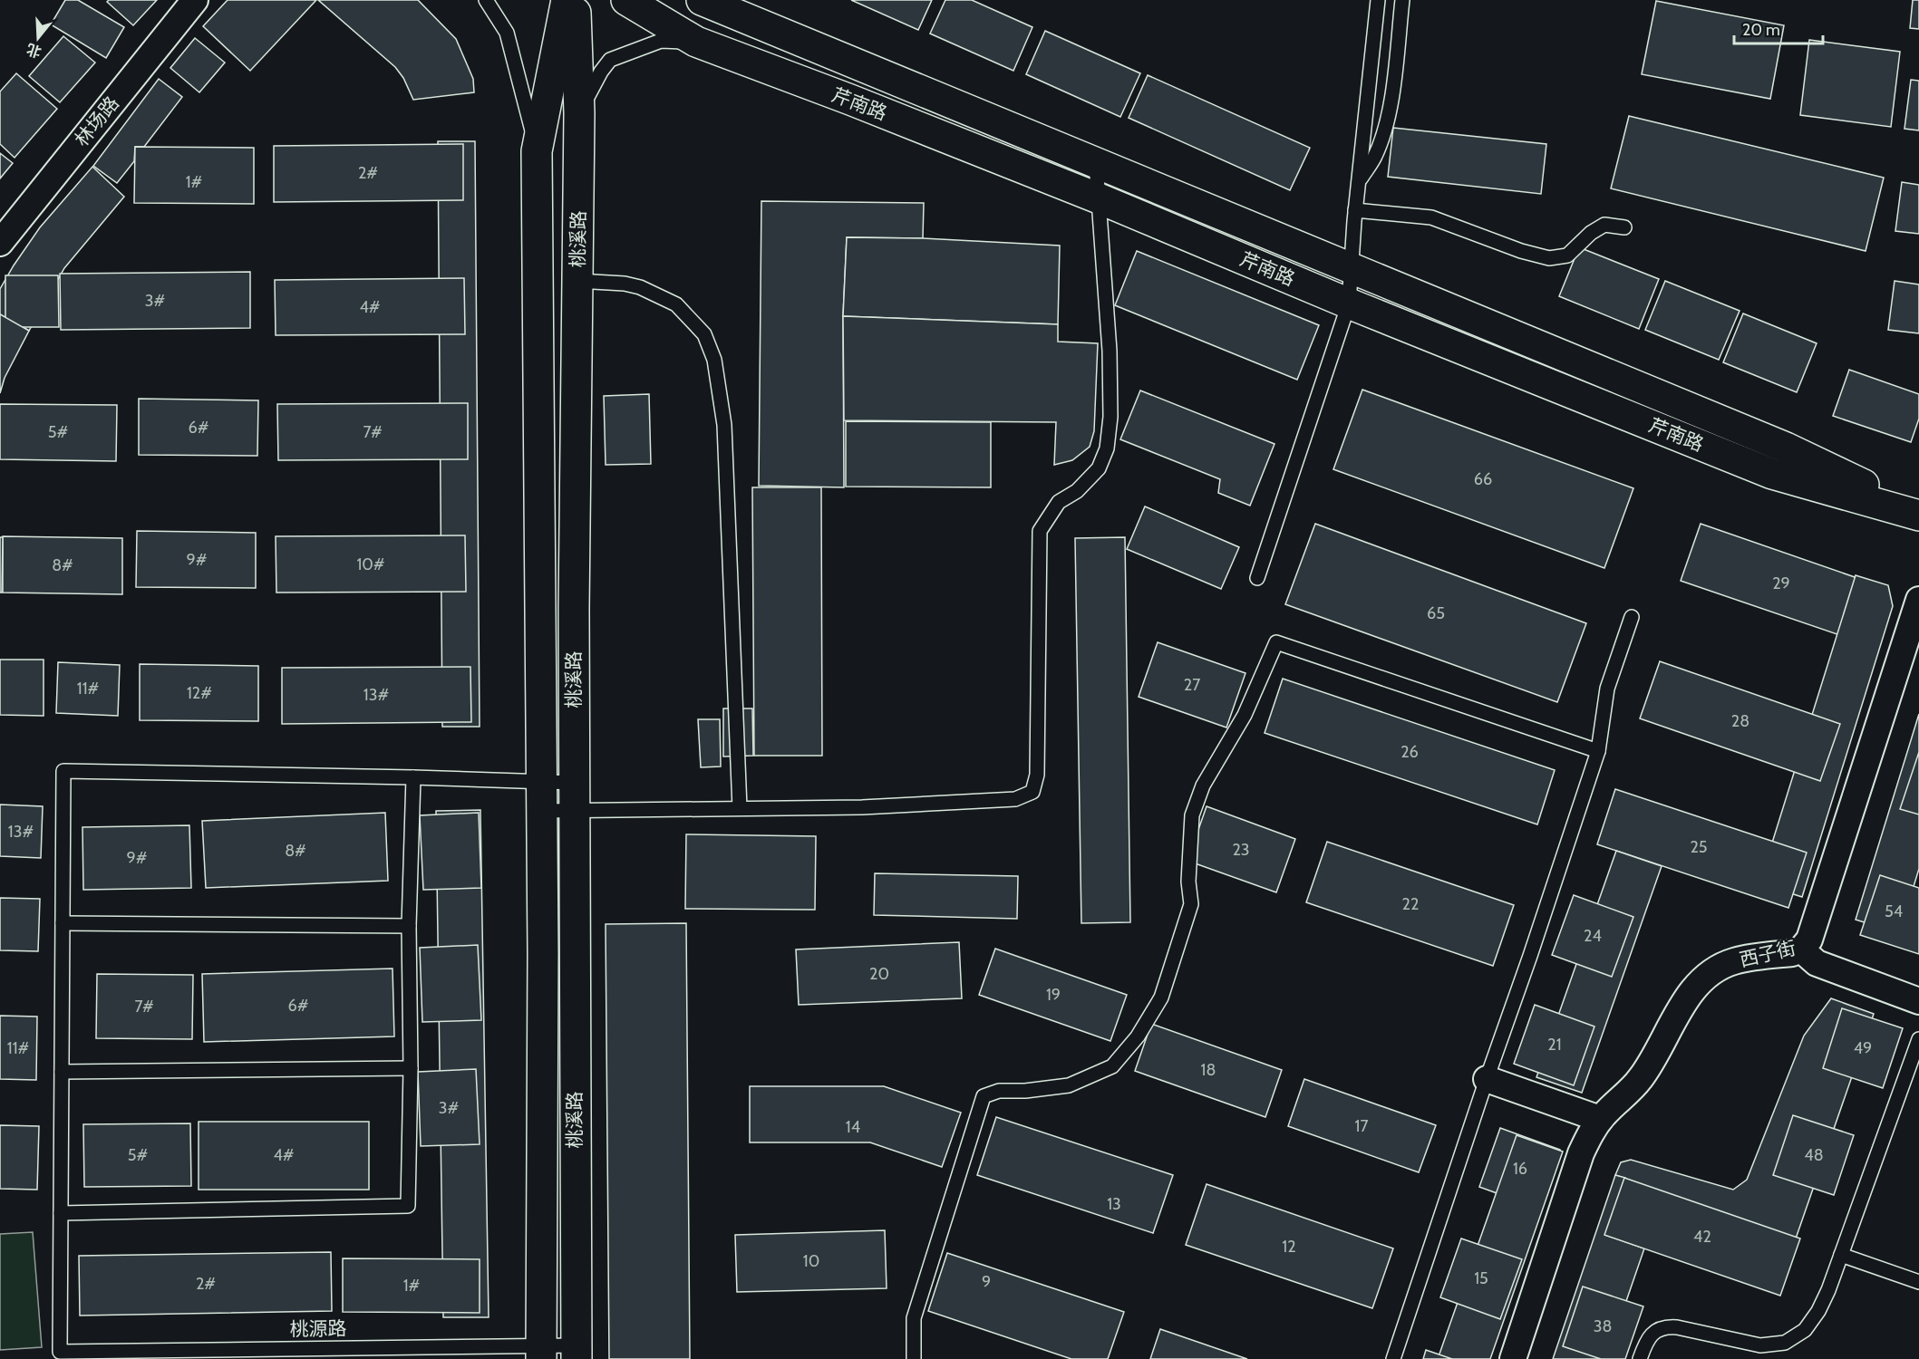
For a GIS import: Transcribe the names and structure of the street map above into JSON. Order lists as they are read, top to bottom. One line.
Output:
{"streets":{"main road":["芹南路","桃溪路"],"street":["林场路","西子街"],"lane":["桃源路"]},"crossings":[["桃溪路","桃源路"]],"house_numbers":["2#","1#","3#","4#","6#","5#","7#","66","9#","10#","8#","29","65","27","11#","12#","13#","28","26","13#","25","23","8#","9#","22","54","24","20","19","6#","7#","21","11#","49","18","3#","17","14","5#","4#","48","16","13","42","12","10","15","9","2#","1#","38"],"scale_bar":"20 m","north":"bottom"}
